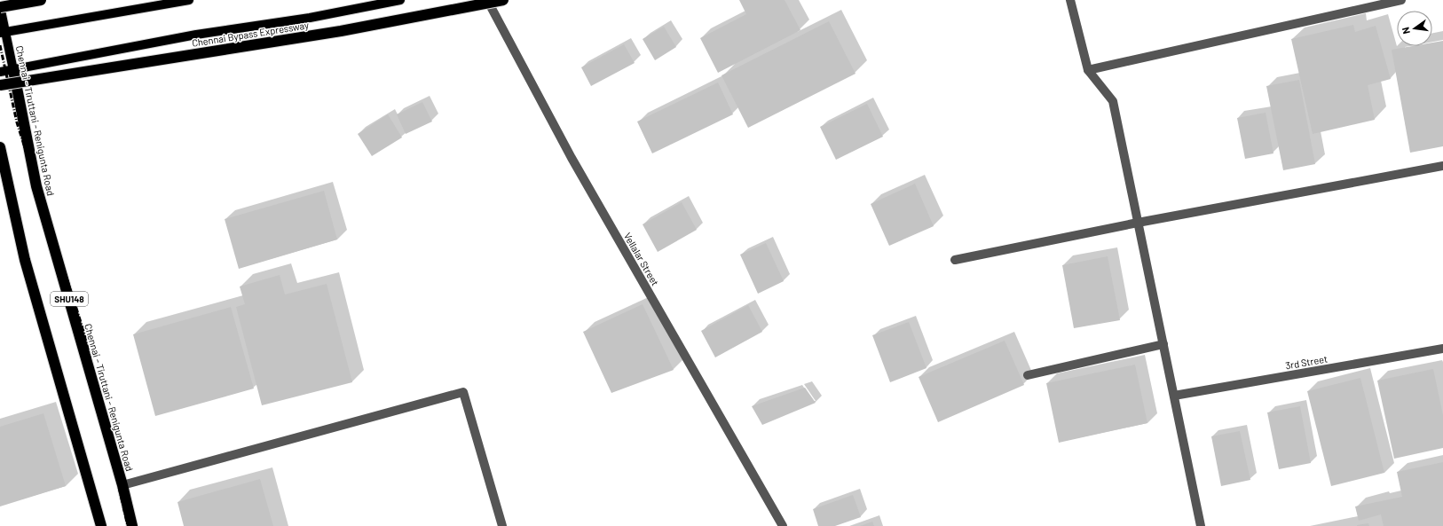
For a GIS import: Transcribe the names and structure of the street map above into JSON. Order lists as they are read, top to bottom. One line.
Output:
{"streets":{"highway":["Chennai Bypass Expressway","Chennai - Tiruttani - Renigunta Road","SHU148"],"street":["Vellalar Street","3rd Street"]},"north":"left"}
